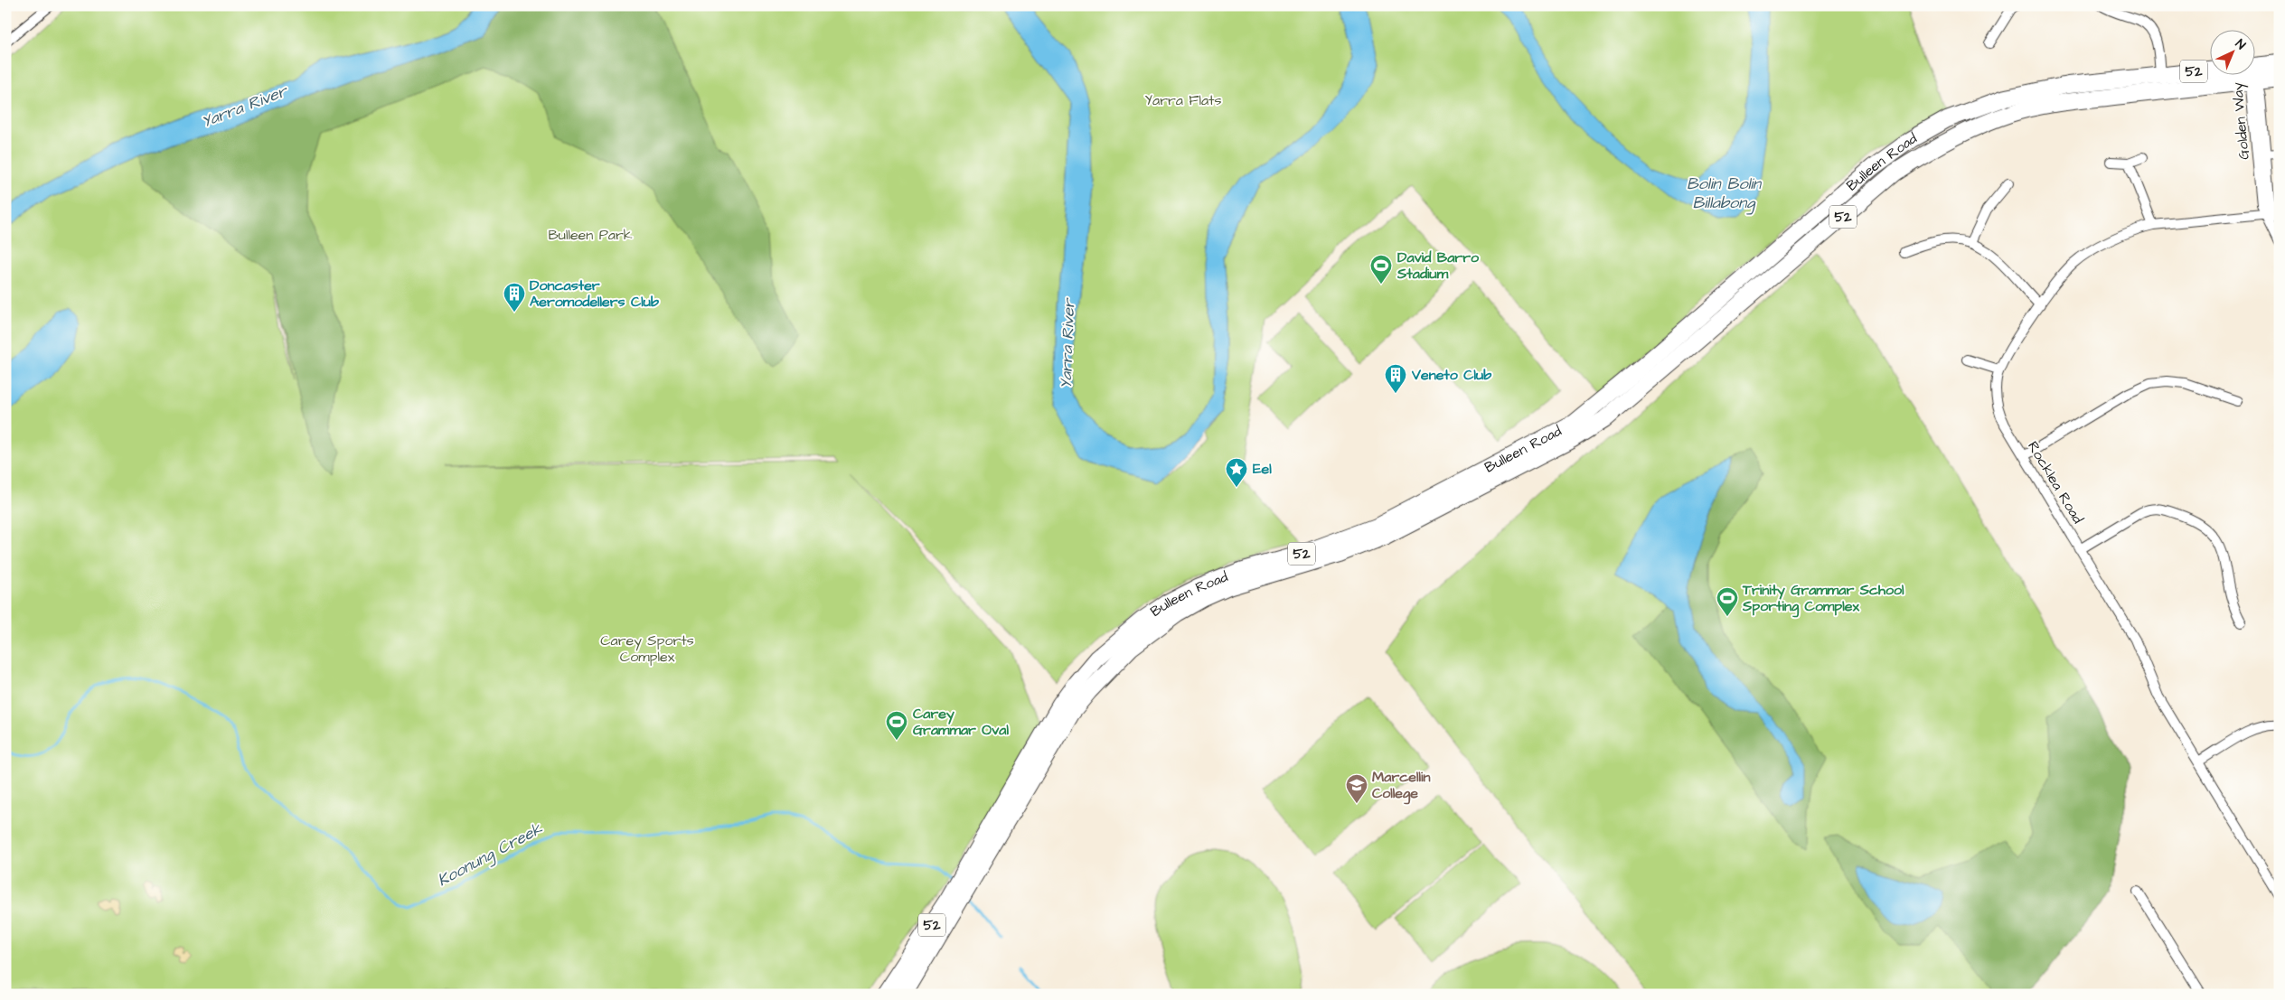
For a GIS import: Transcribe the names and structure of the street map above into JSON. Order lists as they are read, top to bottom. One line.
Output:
{"streets":{"highway":["52","Bulleen Road"],"street":["Golden Way","Rocklea Road"]},"crossings":[["Golden Way","Bulleen Road"],["Golden Way","Rocklea Road"]],"water":["Yarra River","Bolin Bolin Billabong","Koonung Creek"],"parks":["Yarra Flats","Bulleen Park","Carey Sports Complex"],"places":{"sports":["David Barro Stadium","Trinity Grammar School Sporting Complex","Carey Grammar Oval"],"building":["Doncaster Aeromodellers Club","Veneto Club"],"place":["Eel"],"school or university":["Marcellin College"]},"north":"top right"}
